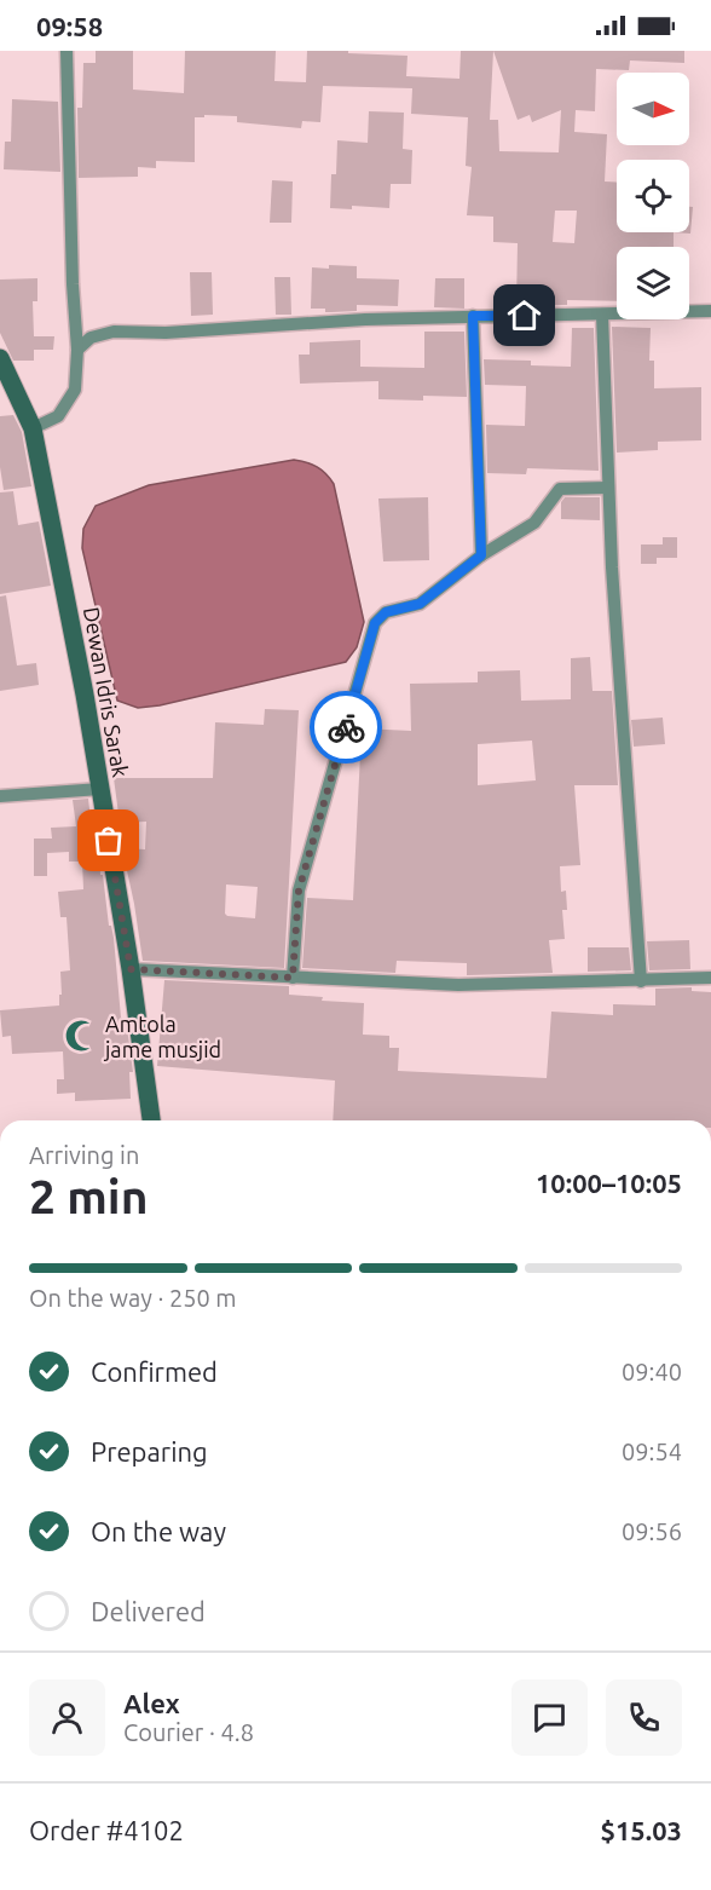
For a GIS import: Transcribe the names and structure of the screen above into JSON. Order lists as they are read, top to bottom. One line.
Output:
{"streets":{"main road":["Dewan Idris Sarak"]},"places":{"mosque":["Amtola jame musjid"]},"north":"right","page":{"status":"09:58","heading":["2 min","Arriving in","10:00–10:05"],"panel":["Alex","Courier · 4.8","Order #4102","$15.03"],"bar":"On the way · 250 m","list":[["Confirmed","09:40"],["Preparing","09:54"],["On the way","09:56"],"Delivered"]}}
